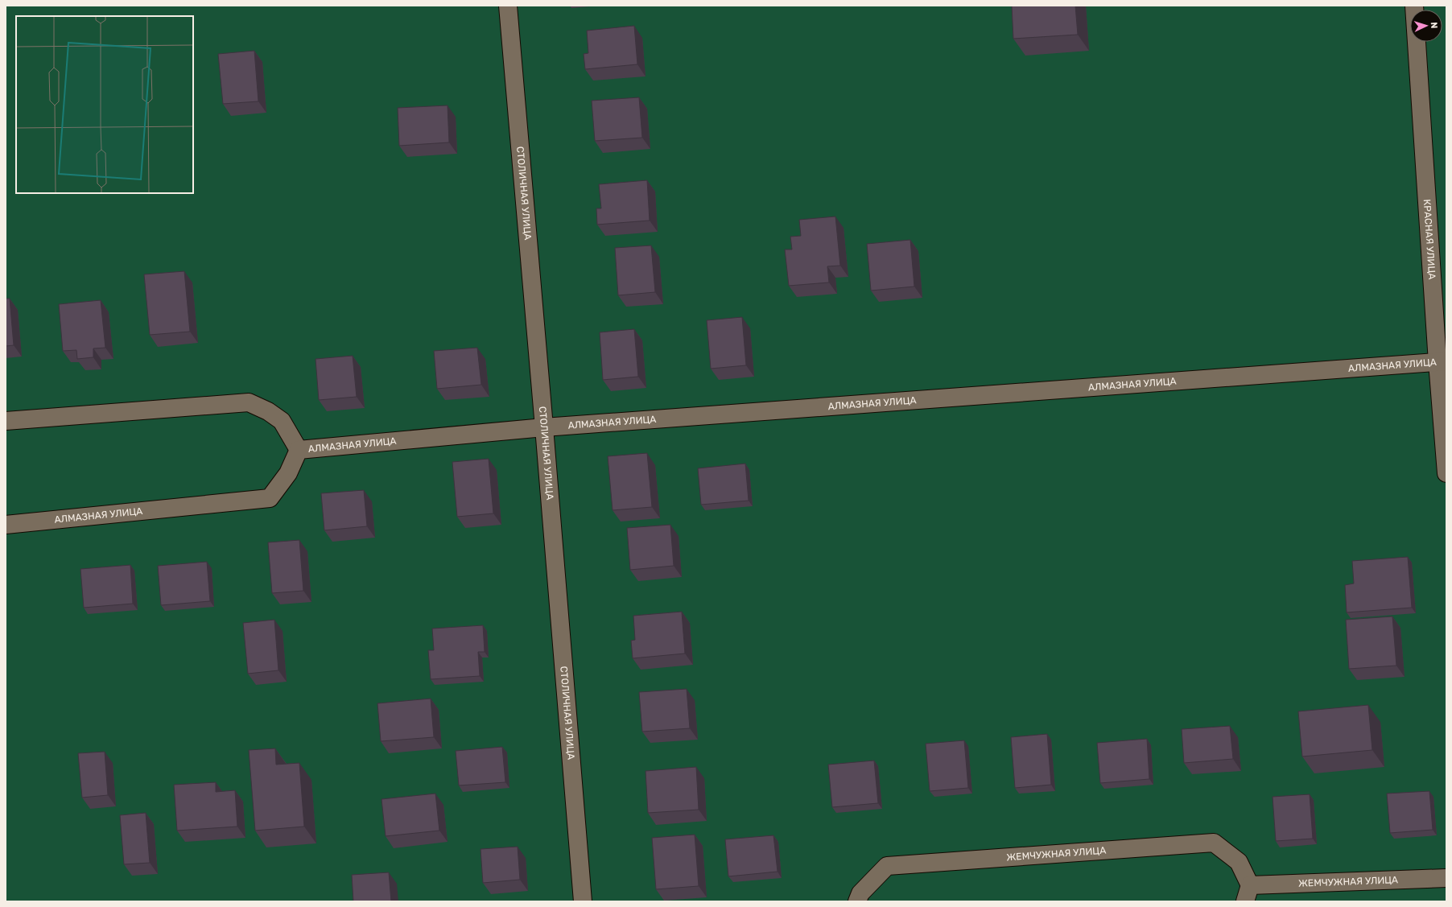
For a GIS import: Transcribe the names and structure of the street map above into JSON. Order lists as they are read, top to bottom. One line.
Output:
{"streets":{"street":["СТОЛИЧНАЯ УЛИЦА","КРАСНАЯ УЛИЦА","АЛМАЗНАЯ УЛИЦА","ЖЕМЧУЖНАЯ УЛИЦА"]},"crossings":[["СТОЛИЧНАЯ УЛИЦА","АЛМАЗНАЯ УЛИЦА"],["КРАСНАЯ УЛИЦА","АЛМАЗНАЯ УЛИЦА"]],"north":"right"}
